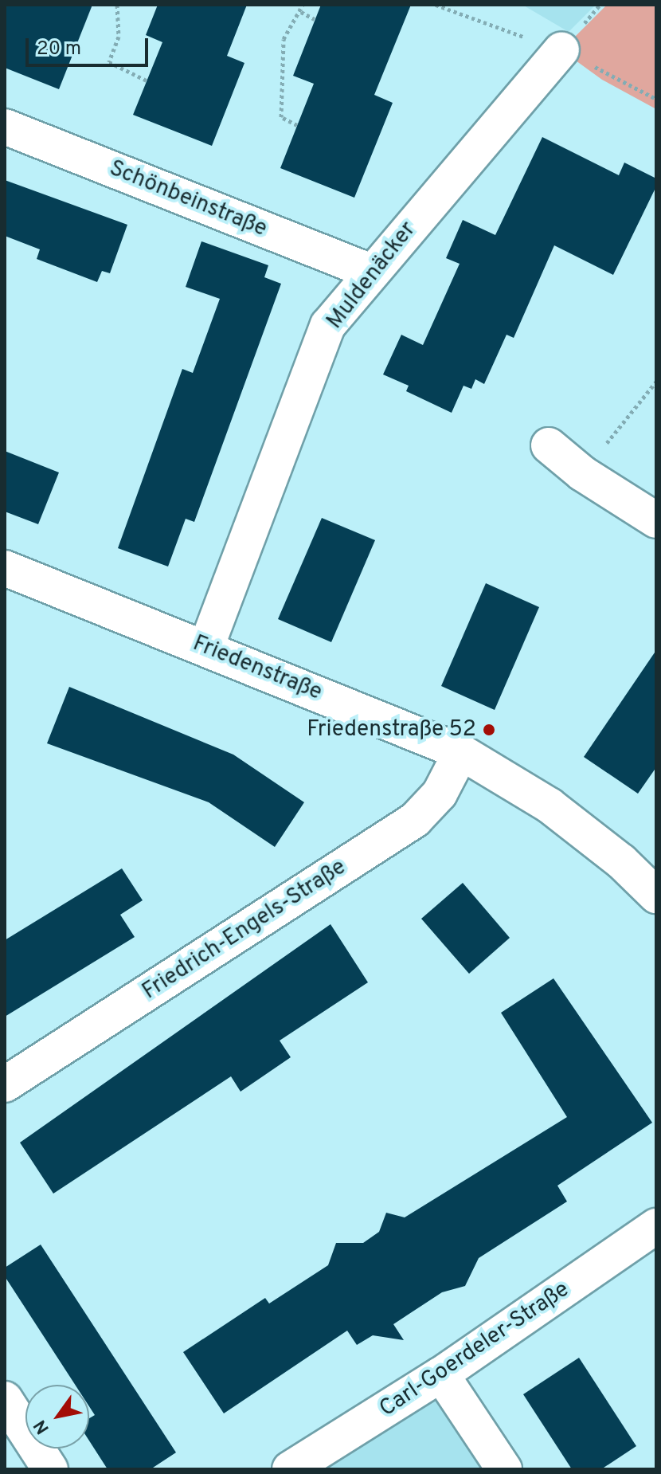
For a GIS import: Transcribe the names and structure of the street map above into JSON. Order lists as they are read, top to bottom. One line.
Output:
{"streets":{"street":["Schönbeinstraße","Muldenäcker","Friedenstraße","Friedrich-Engels-Straße","Carl-Goerdeler-Straße"]},"crossings":[["Schönbeinstraße","Muldenäcker"],["Muldenäcker","Friedenstraße"],["Friedenstraße","Friedrich-Engels-Straße"]],"places":["Friedenstraße 52"],"scale_bar":"20 m","north":"bottom left"}
